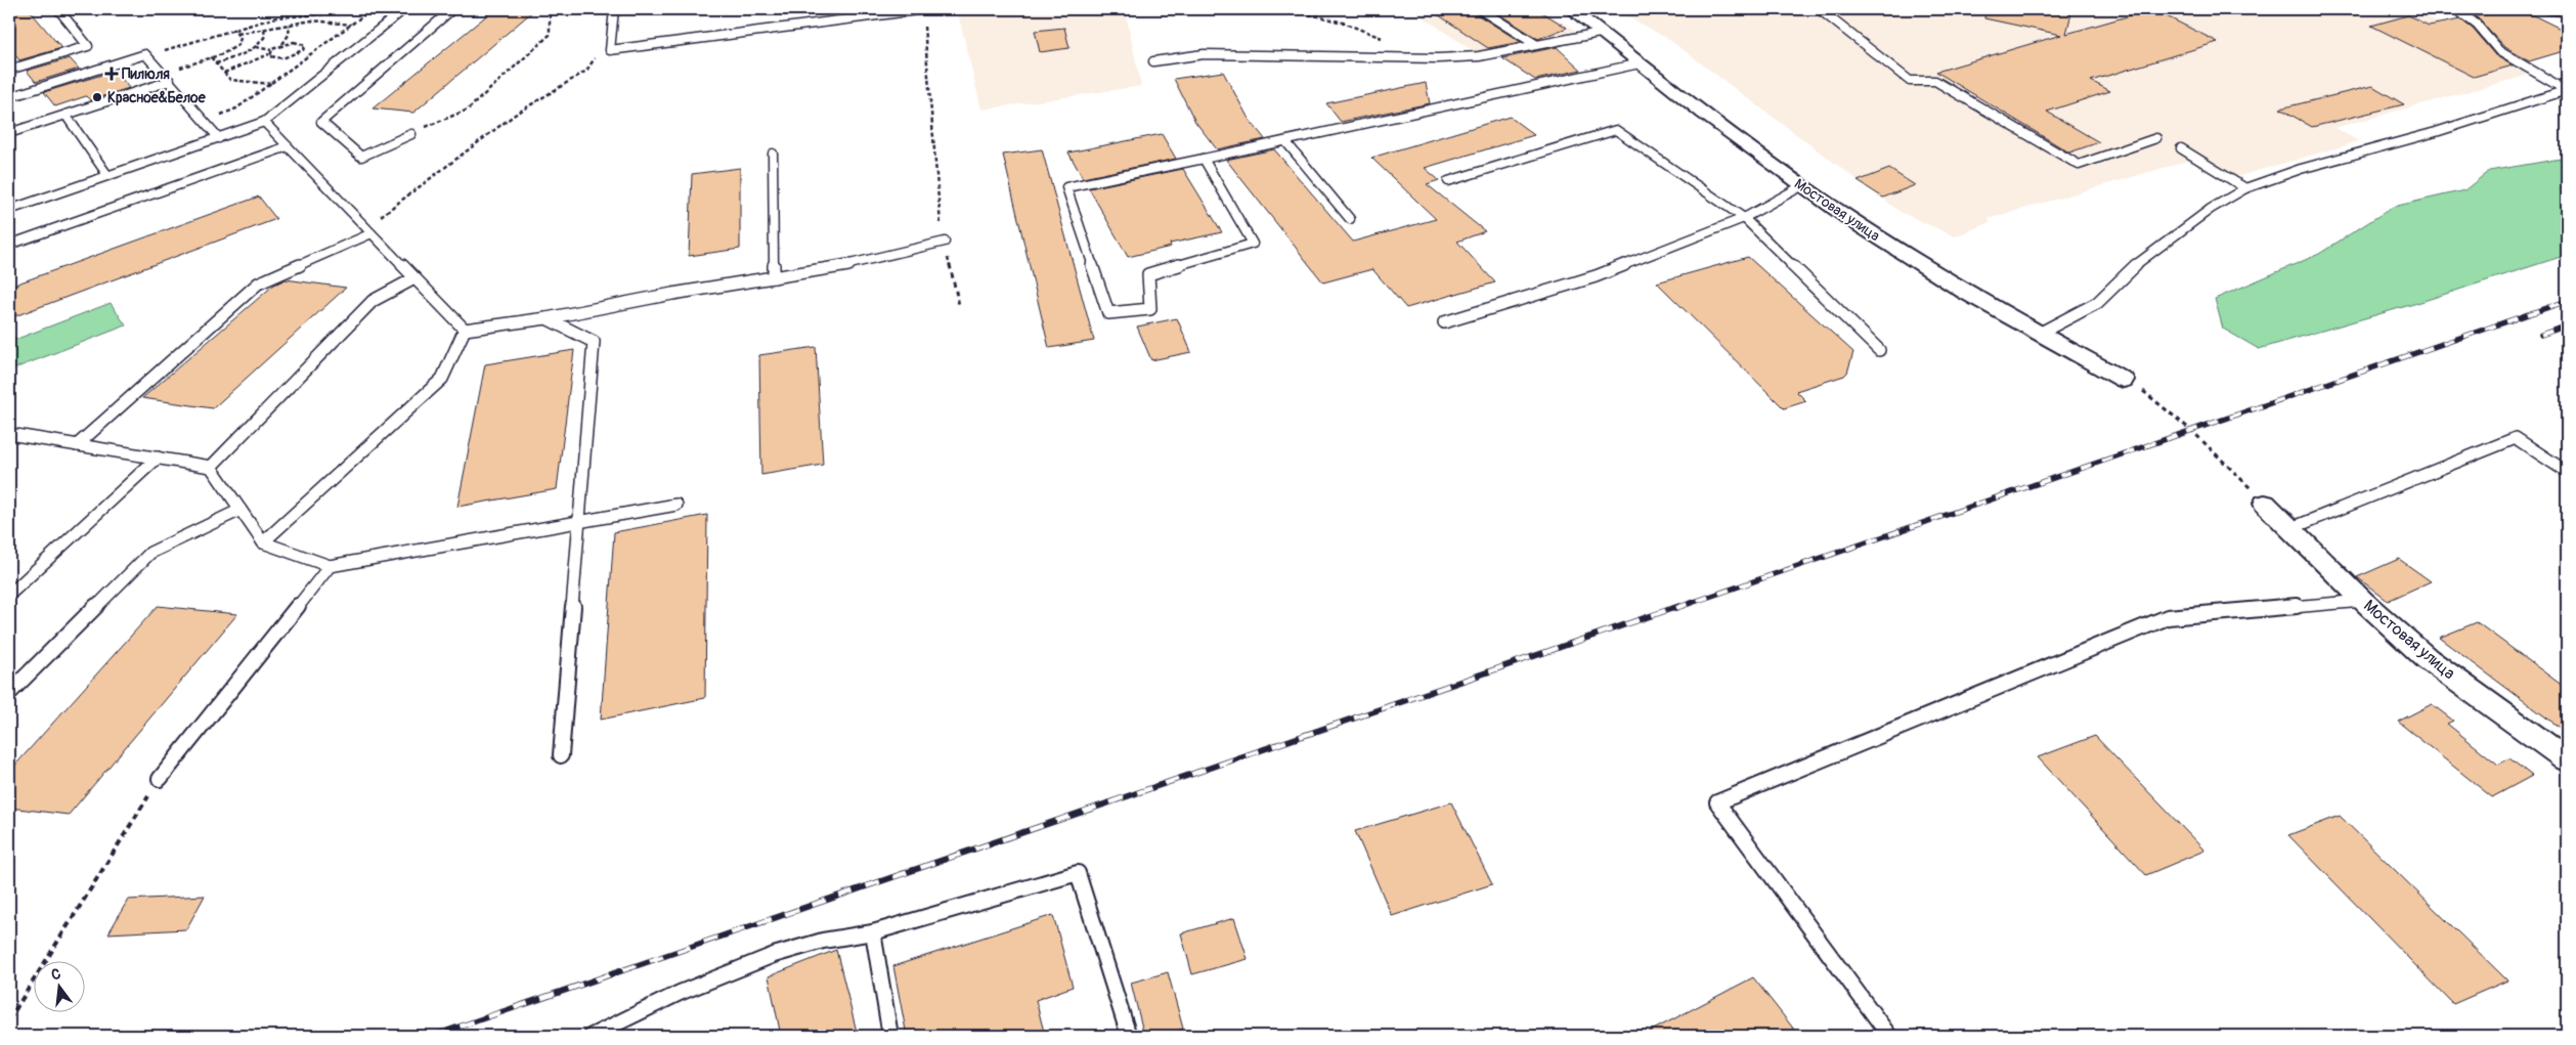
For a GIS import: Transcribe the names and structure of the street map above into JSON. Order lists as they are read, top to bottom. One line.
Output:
{"streets":{"street":["Мостовая улица"]},"places":{"health":["Пилюля"],"other":["Красное&Белое"]},"north":"top"}
